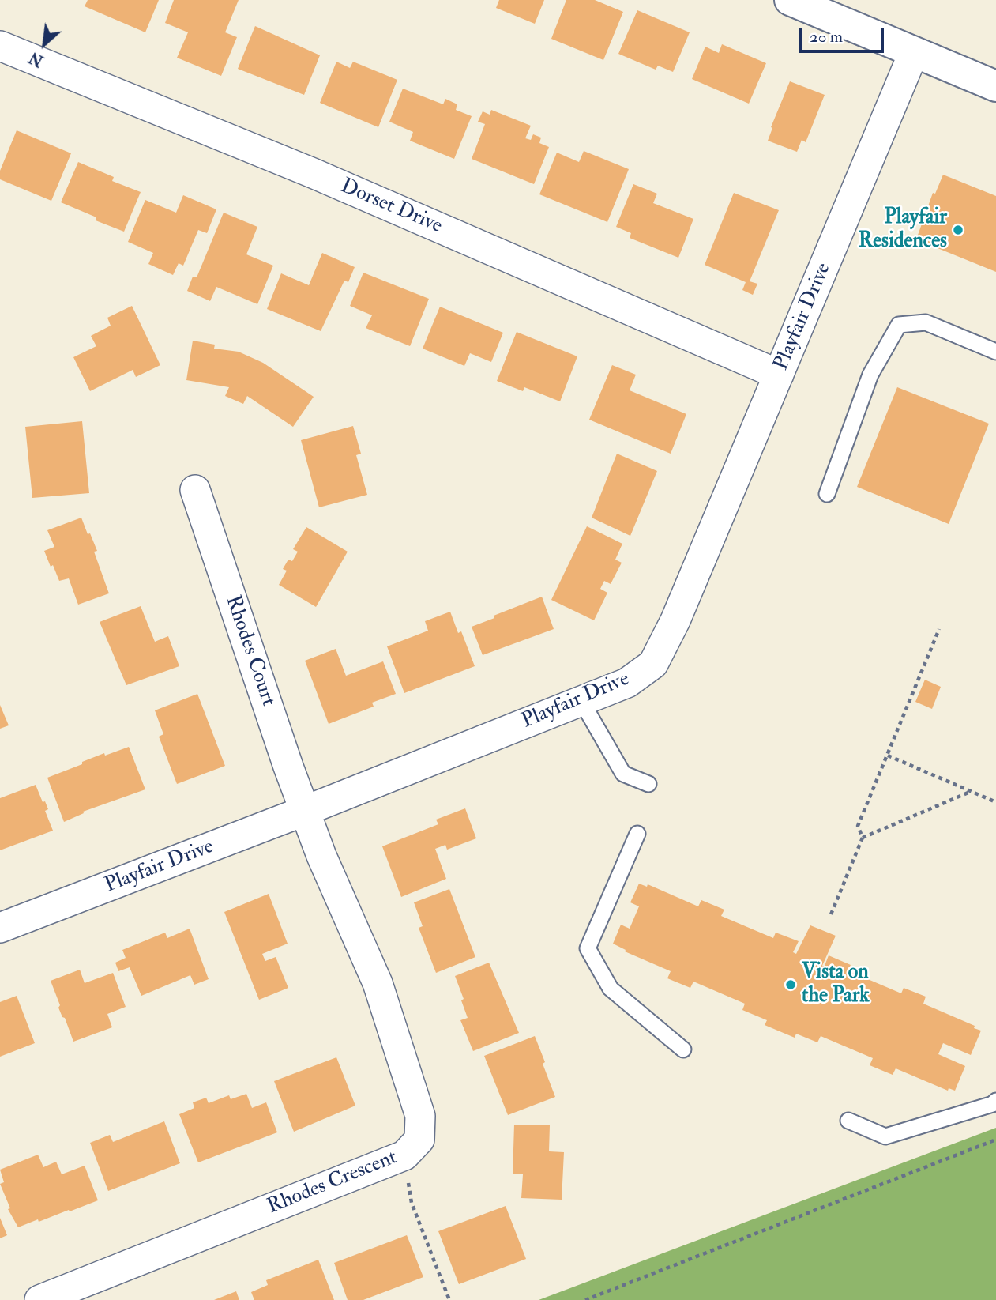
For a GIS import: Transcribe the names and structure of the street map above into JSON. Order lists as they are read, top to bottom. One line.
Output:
{"streets":{"street":["Dorset Drive","Playfair Drive","Rhodes Court","Rhodes Crescent"]},"crossings":[["Dorset Drive","Playfair Drive"],["Playfair Drive","Rhodes Court"],["Playfair Drive","Rhodes Crescent"],["Rhodes Court","Rhodes Crescent"]],"places":["Playfair Residences","Vista on the Park"],"scale_bar":"20 m","north":"bottom left"}
